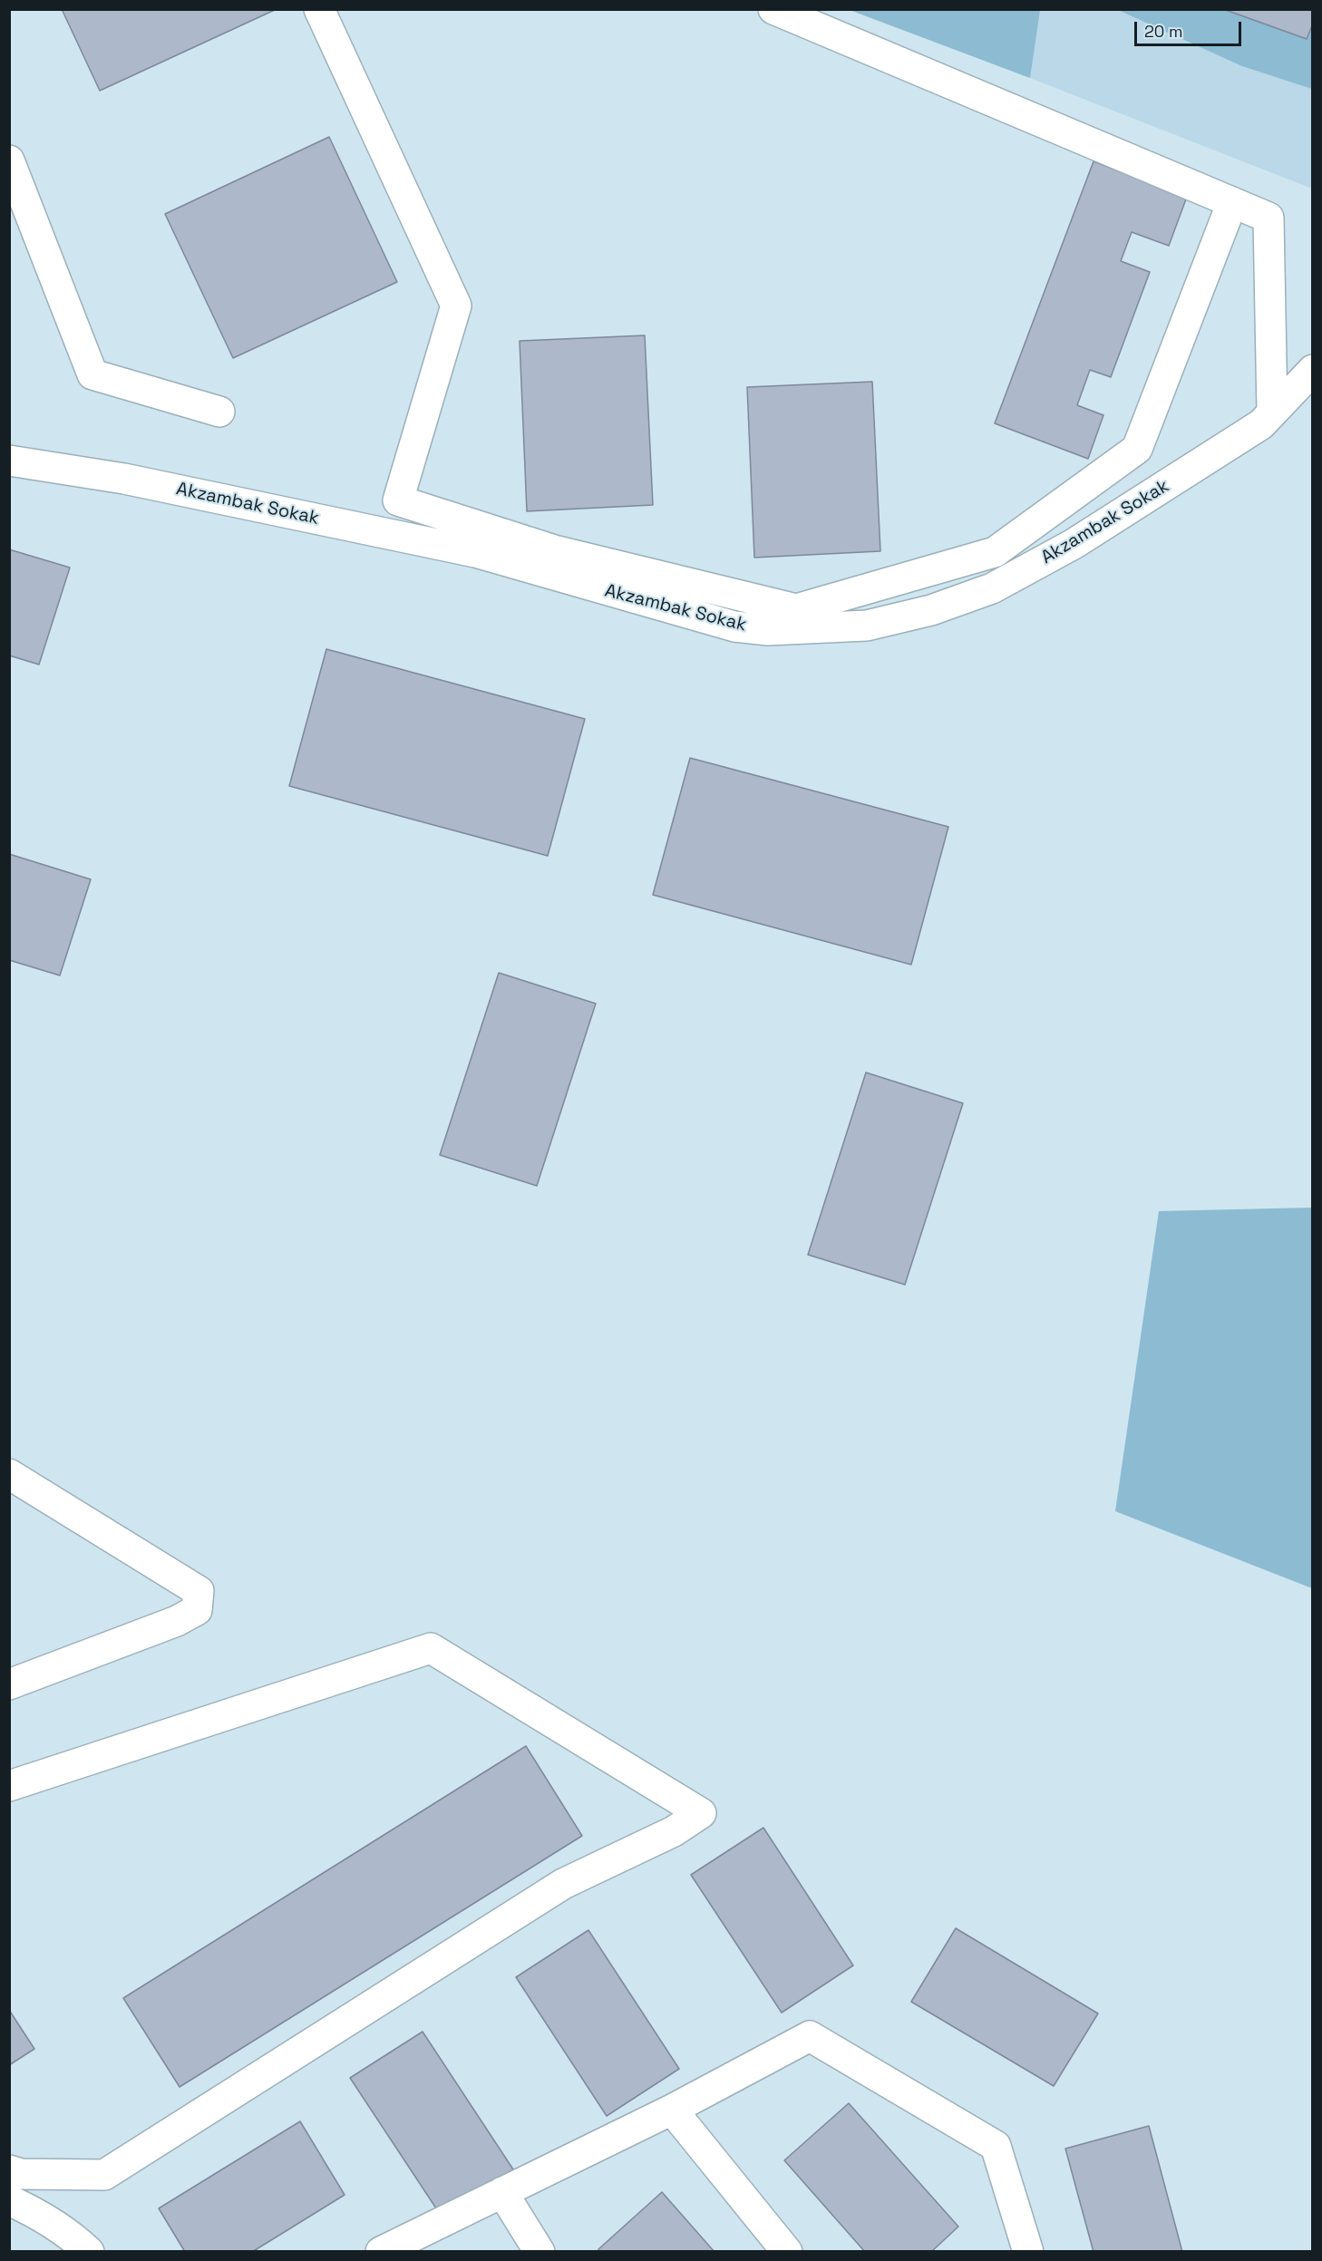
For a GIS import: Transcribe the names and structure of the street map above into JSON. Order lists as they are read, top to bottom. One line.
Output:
{"streets":{"street":["Akzambak Sokak"]},"scale_bar":"20 m"}
